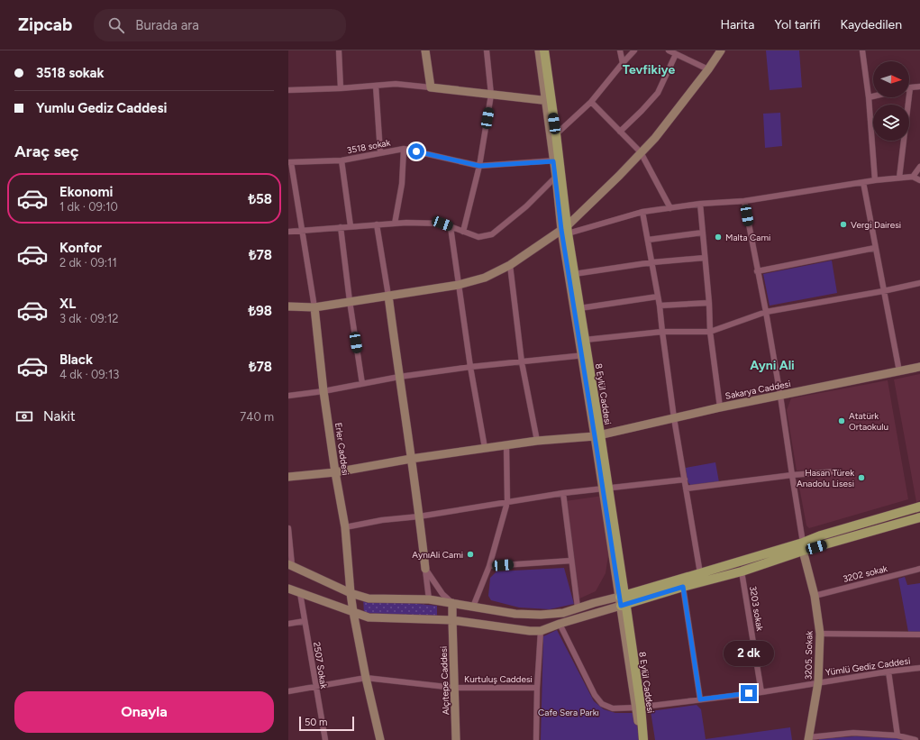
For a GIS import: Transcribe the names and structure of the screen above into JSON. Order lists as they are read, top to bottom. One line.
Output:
{"streets":{"main road":["Sakarya Caddesi","8 Eylül Caddesi","Erler Caddesi","3205. Sokak","Alçıtepe Caddesi"],"street":["3518 sokak","3202 sokak","3203 sokak","2507 Sokak","Yümlü Gediz Caddesi","Kurtuluş Caddesi"]},"crossings":[["3518 sokak","8 Eylül Caddesi"],["Sakarya Caddesi","8 Eylül Caddesi"],["Sakarya Caddesi","Erler Caddesi"],["8 Eylül Caddesi","Yümlü Gediz Caddesi"],["Erler Caddesi","Kurtuluş Caddesi"],["3202 sokak","3205. Sokak"],["3203 sokak","Yümlü Gediz Caddesi"],["3205. Sokak","Yümlü Gediz Caddesi"],["2507 Sokak","Kurtuluş Caddesi"],["Kurtuluş Caddesi","Alçıtepe Caddesi"]],"districts":["Tevfikiye","Ayni Ali"],"parks":["Cafe Sera Parkı"],"places":["Vergi Dairesi","Malta Cami","Atatürk Ortaokulu","Hasan Türek Anadolu Lisesi","AynıAli Cami"],"scale_bar":"50 m","north":"right","page":{"header":"Zipcab","search":"Burada ara","nav":["Harita","Yol tarifi","Kaydedilen"],"banner":["3518 sokak","Yumlu Gediz Caddesi"],"heading":"Araç seç","list":[{"name":"Ekonomi","note":"1 dk · 09:10","value":"₺58"},{"name":"Konfor","note":"2 dk · 09:11","value":"₺78"},{"name":"XL","note":"3 dk · 09:12","value":"₺98"},{"name":"Black","note":"4 dk · 09:13","value":"₺78"}],"pay":["Nakit","740 m"],"bubble":"2 dk","buttons":"Onayla","scale":"50 m"}}
